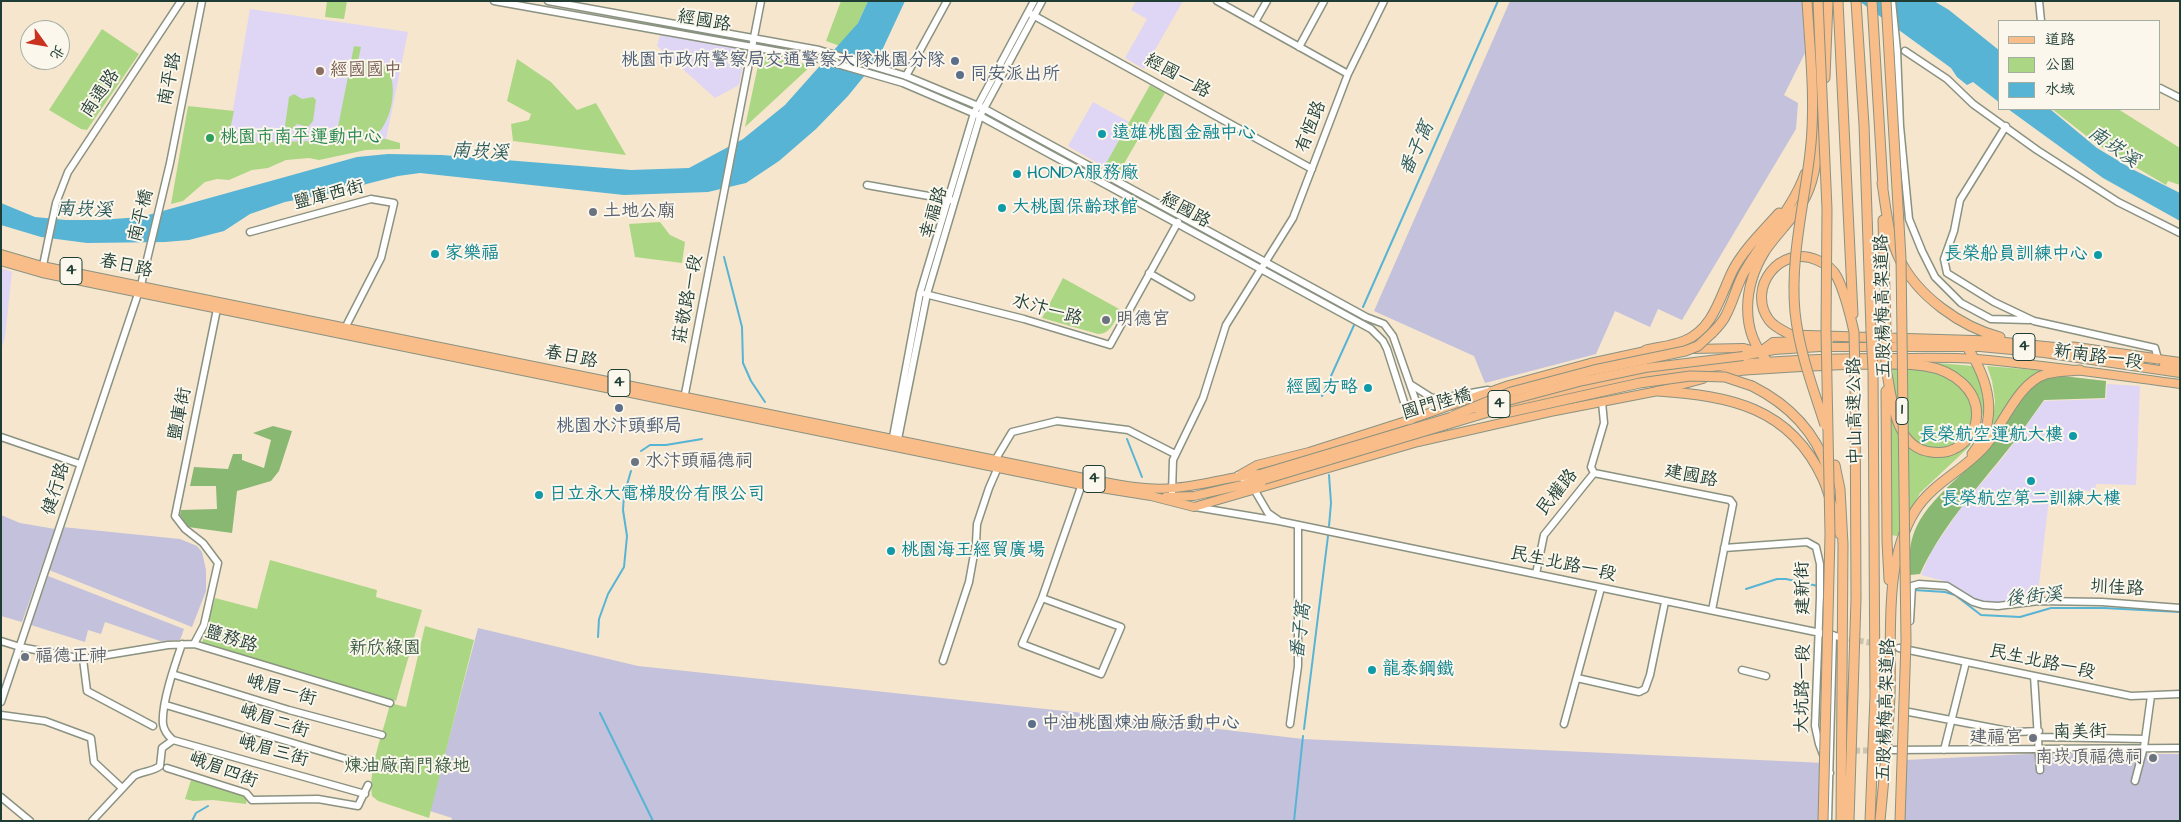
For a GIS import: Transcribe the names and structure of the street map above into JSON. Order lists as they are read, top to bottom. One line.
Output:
{"streets":{"highway":["五股楊梅高架道路","中山高速公路","1"],"main road":["春日路","4","新南路一段","國門陸橋"],"street":["經國路","經國一路","南平路","南通路","有恆路","鹽庫西街","幸福路","南平橋","莊敬路一段","水汴一路","鹽庫街","建國路","健行路","民權路","民生北路一段","建新街","圳佳路","鹽務路","大坑路一段","峨眉一街","峨眉二街","南美街","峨眉三街","峨眉四街"]},"crossings":[["經國路","有恆路"],["經國路","幸福路"],["經國路","4"],["經國路","莊敬路一段"],["經國路","水汴一路"],["經國一路","有恆路"],["經國一路","幸福路"],["南平路","南平橋"],["南通路","春日路"],["鹽庫西街","春日路"],["幸福路","春日路"],["幸福路","水汴一路"],["南平橋","春日路"],["南平橋","健行路"],["春日路","4"],["春日路","莊敬路一段"],["春日路","鹽庫街"],["春日路","健行路"],["4","新南路一段"],["4","國門陸橋"],["4","民權路"],["4","民生北路一段"],["鹽庫街","鹽務路"],["建國路","民權路"],["建國路","民生北路一段"],["建國路","建新街"],["健行路","鹽務路"],["民權路","民生北路一段"],["民生北路一段","建新街"],["民生北路一段","圳佳路"],["民生北路一段","大坑路一段"],["建新街","大坑路一段"],["峨眉三街","峨眉四街"]],"water":["南崁溪","番子窩","後街溪"],"parks":["新欣綠園","煉油廠南門綠地"],"places":["桃園市政府警察局交通警察大隊桃園分隊","經國國中","同安派出所","遠雄桃園金融中心","桃園市南平運動中心","HONDA服務廠","大桃園保齡球館","土地公廟","家樂福","長榮船員訓練中心","明德宮","經國方略","桃園水汴頭郵局","長榮航空運航大樓","水汴頭福德祠","長榮航空第二訓練大樓","日立永大電梯股份有限公司","桃園海王經貿廣場","福德正神","龍泰鋼鐵","中油桃園煉油廠活動中心","建福宮","南崁頂福德祠"],"legend":["道路","公園","水域"],"north":"bottom right"}
